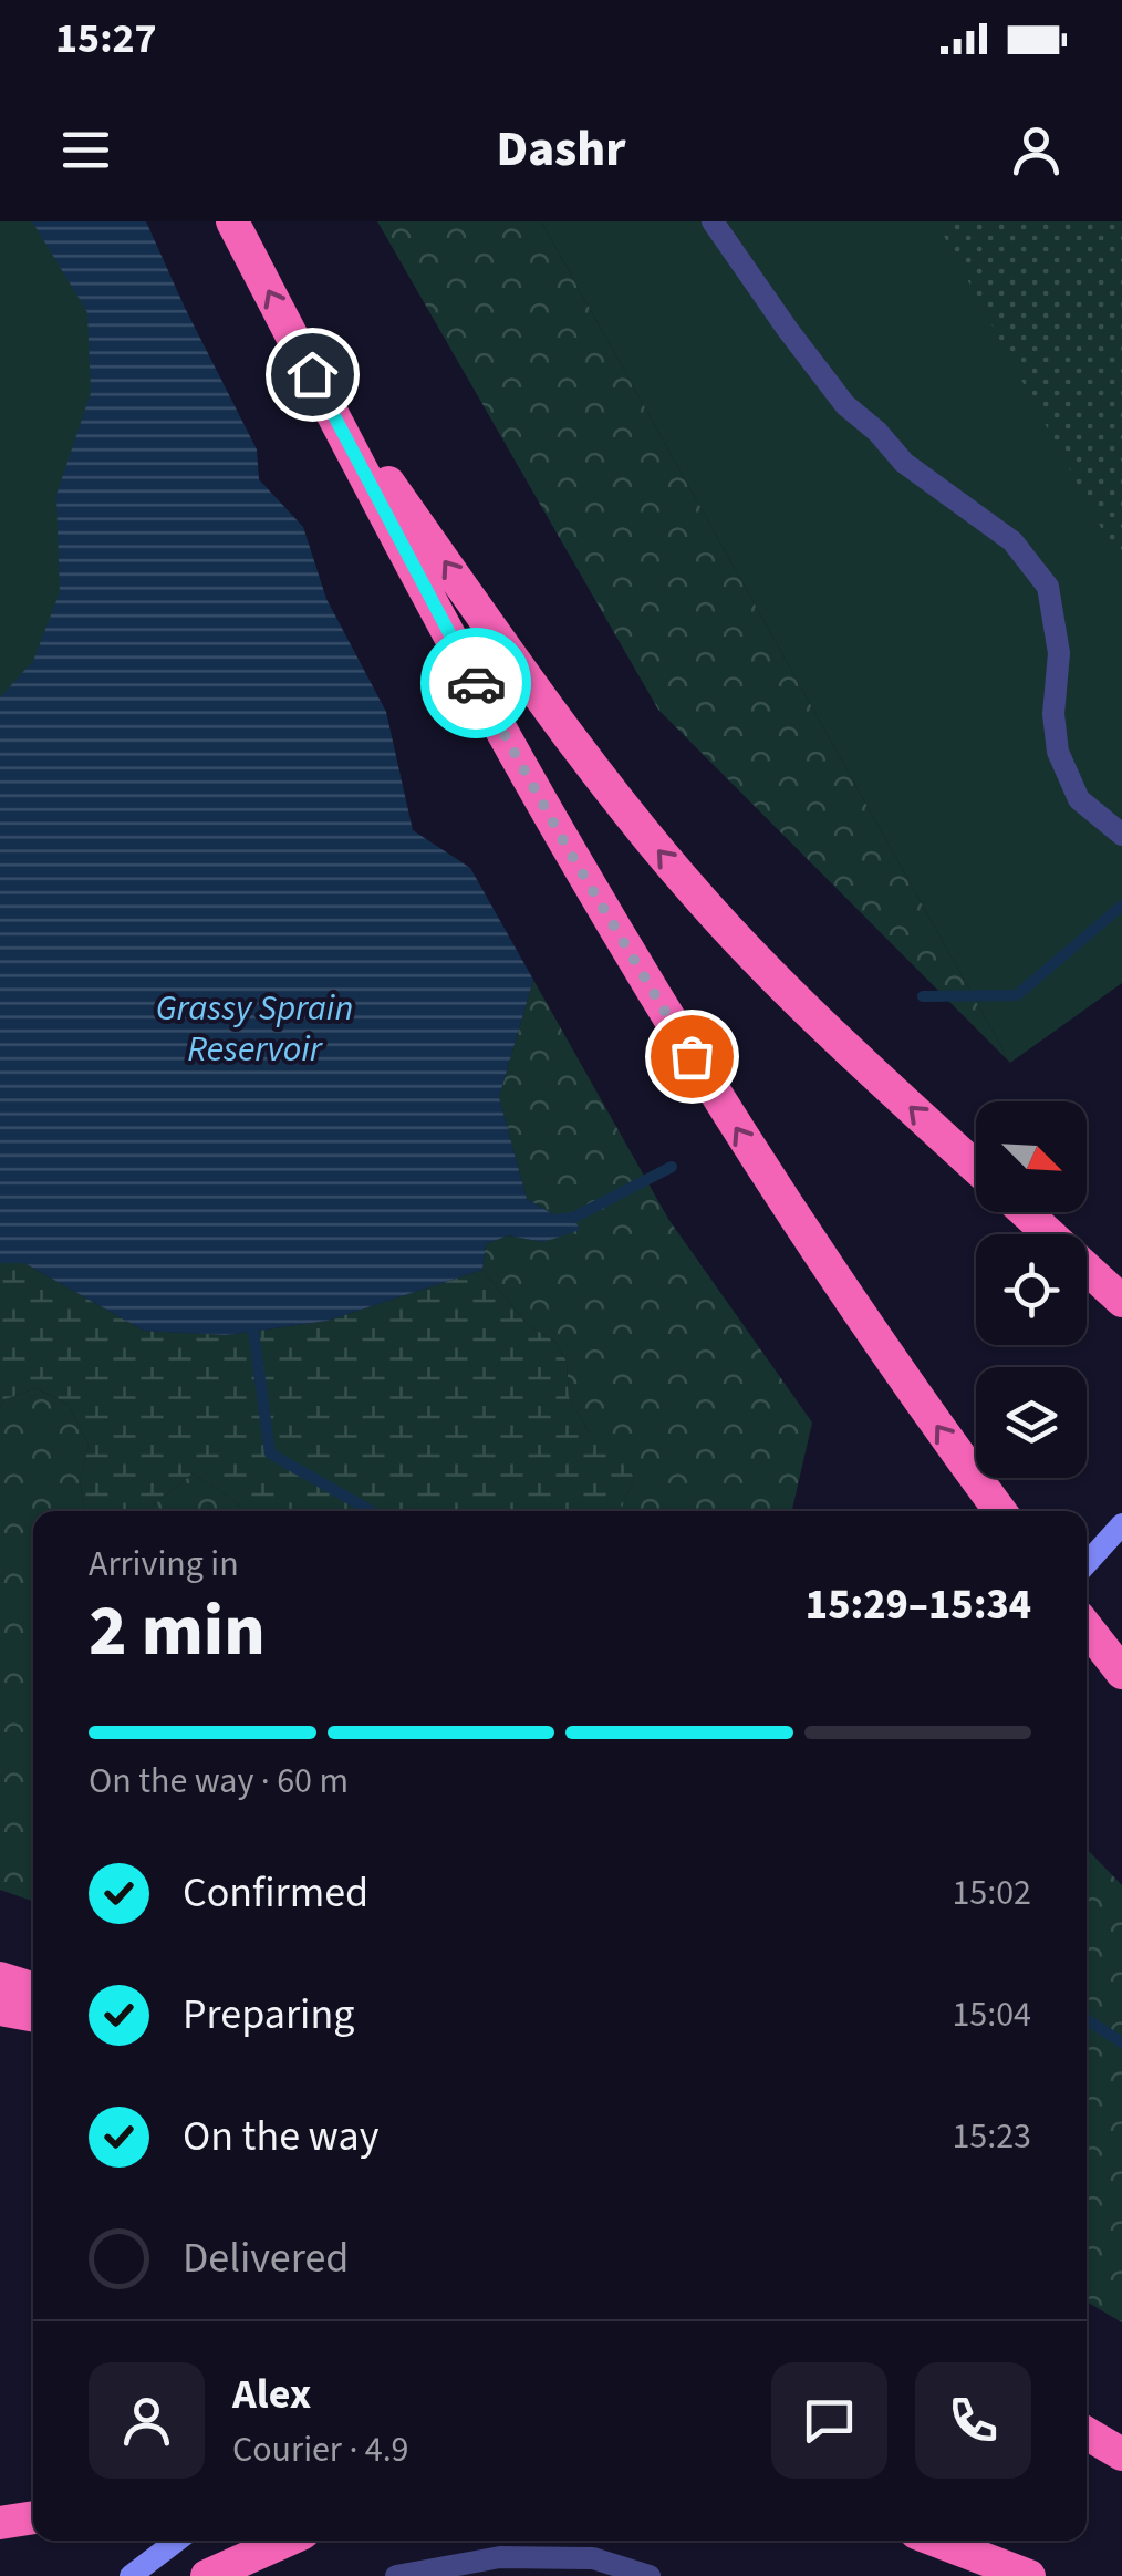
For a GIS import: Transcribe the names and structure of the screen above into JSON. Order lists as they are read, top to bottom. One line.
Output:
{"water":["Grassy Sprain Reservoir"],"north":"bottom right","page":{"status":"15:27","header":"Dashr","heading":["2 min","Arriving in","15:29–15:34"],"panel":["Alex","Courier · 4.9"],"bar":"On the way · 60 m","list":[["Confirmed","15:02"],["Preparing","15:04"],["On the way","15:23"],"Delivered"]}}
